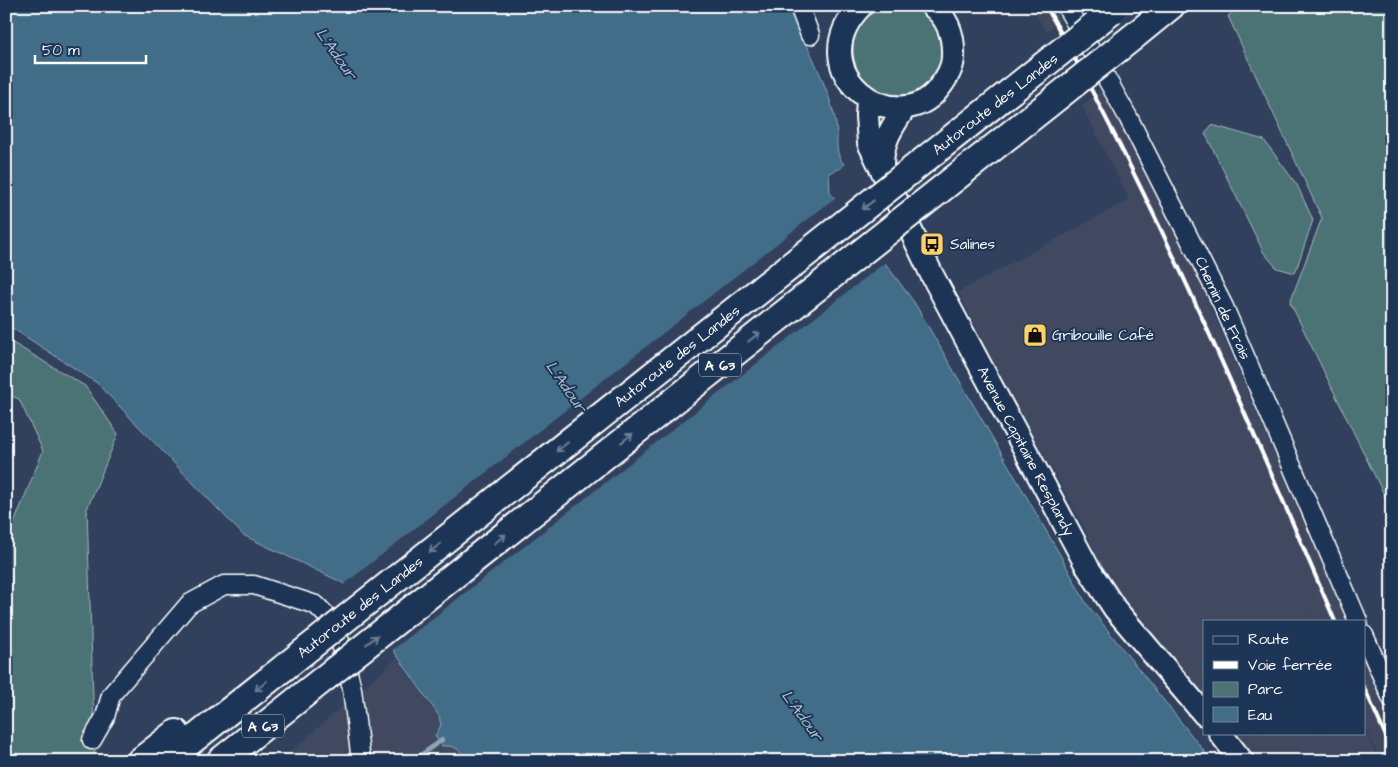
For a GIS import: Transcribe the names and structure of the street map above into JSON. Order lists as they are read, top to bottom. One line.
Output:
{"streets":{"highway":["Autoroute des Landes","A 63"],"main road":["Avenue Capitaine Resplandy"],"street":["Chemin de Frais"]},"water":["L'Adour"],"places":{"bus stop":["Salines"],"shop":["Gribouille Café"]},"legend":["Route","Voie ferrée","Parc","Eau"],"scale_bar":"50 m"}
